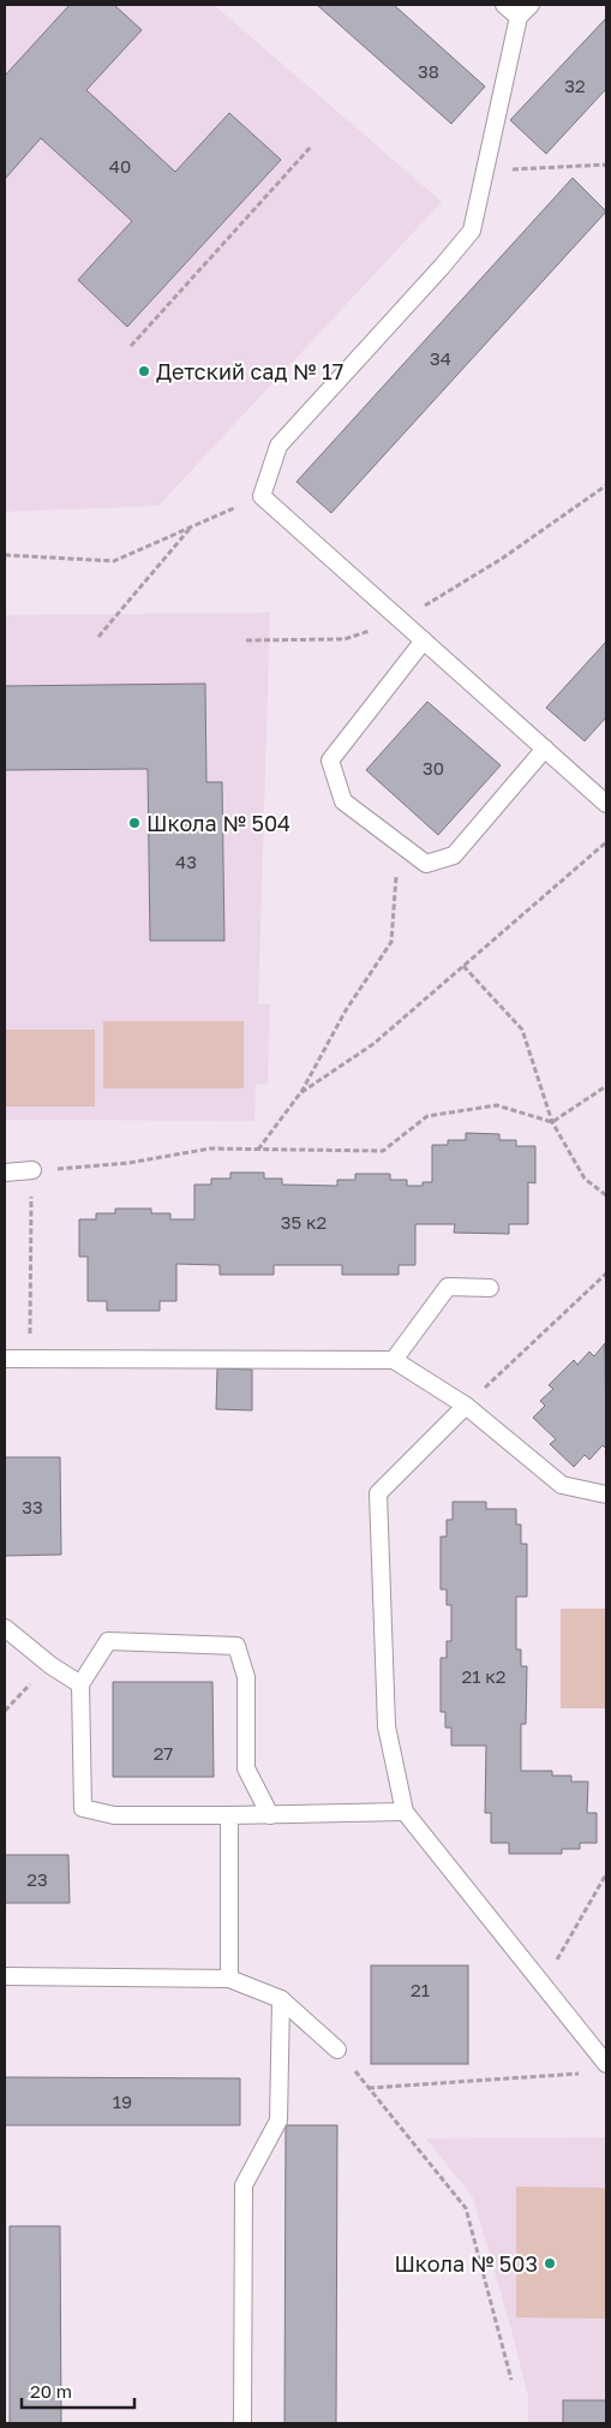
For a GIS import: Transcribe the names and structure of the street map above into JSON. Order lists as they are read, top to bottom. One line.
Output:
{"places":["Детский сад № 17","Школа № 504","Школа № 503"],"house_numbers":["38","32","40","34","30","43","35 к2","33","21 к2","27","23","21","19"],"scale_bar":"20 m"}
